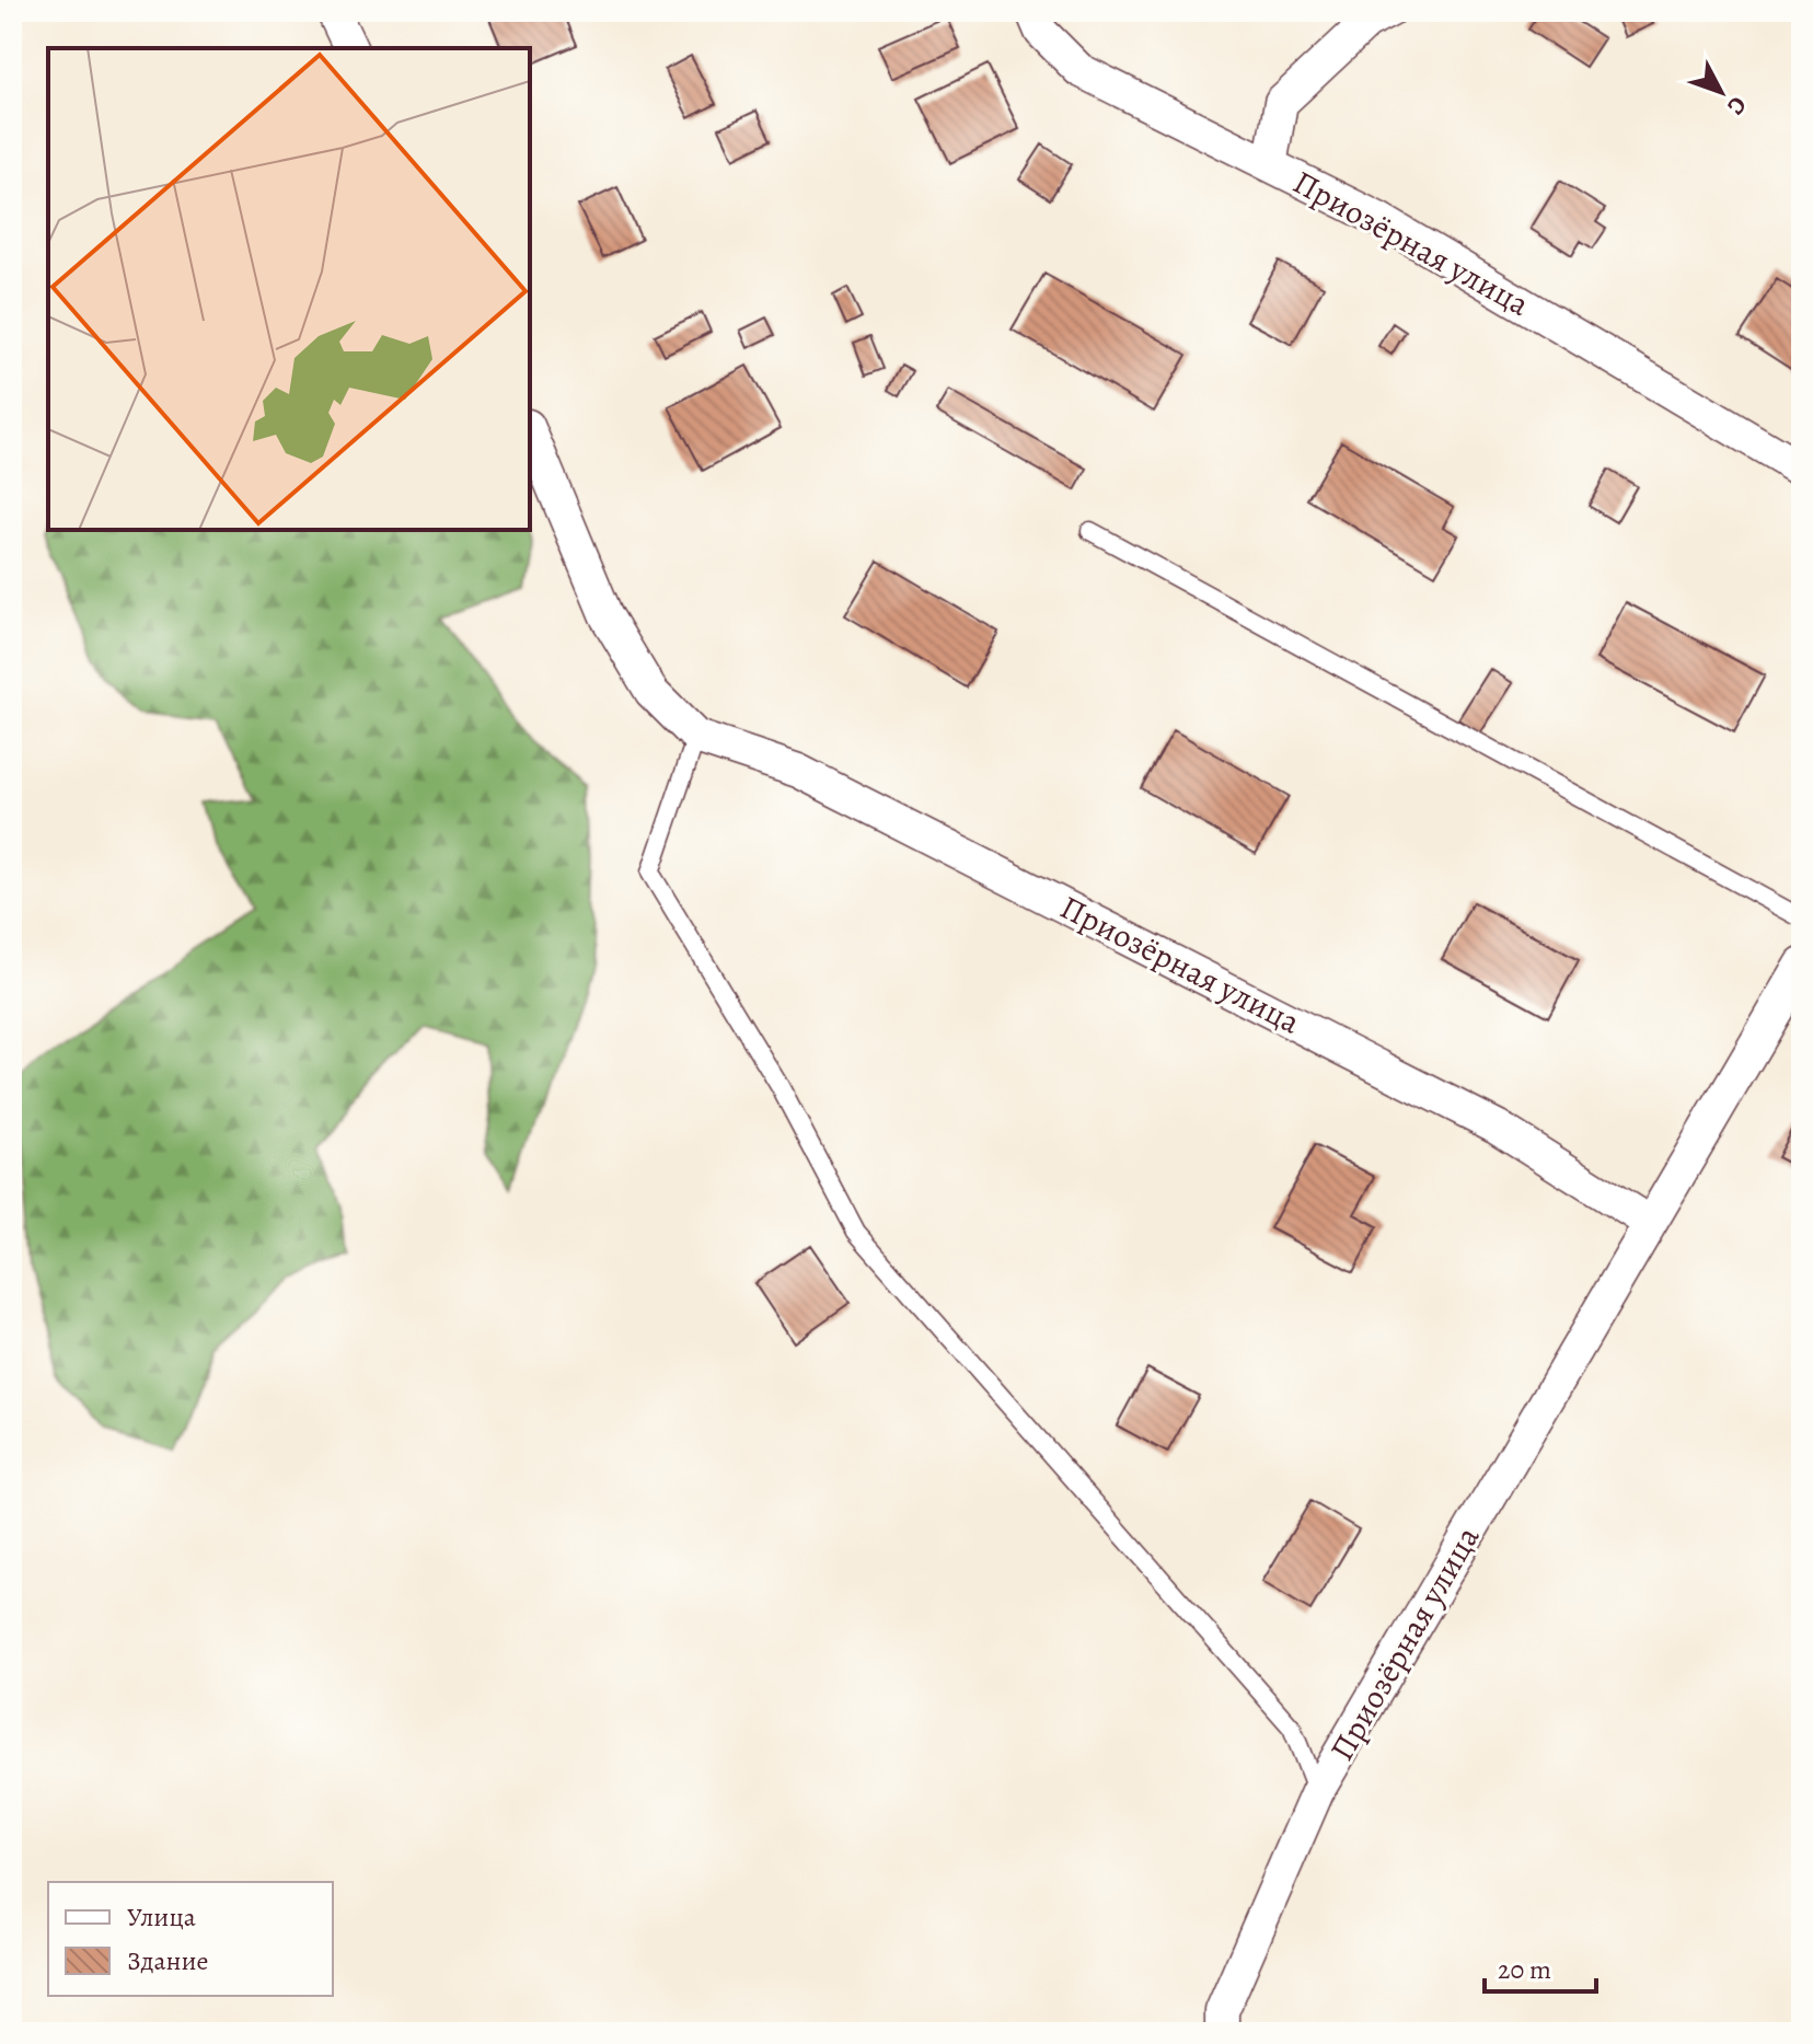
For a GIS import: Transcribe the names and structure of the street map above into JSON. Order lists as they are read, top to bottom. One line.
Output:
{"streets":{"street":["Приозёрная улица"]},"legend":["Улица","Здание"],"scale_bar":"20 m","north":"bottom right"}
